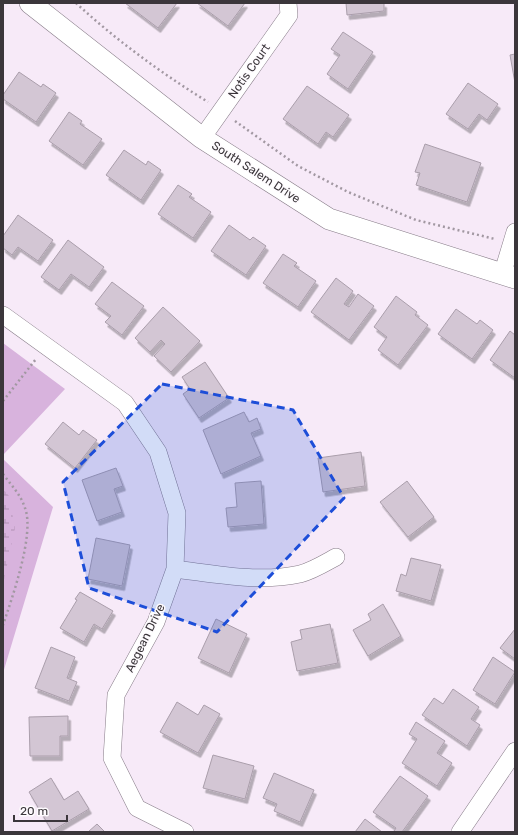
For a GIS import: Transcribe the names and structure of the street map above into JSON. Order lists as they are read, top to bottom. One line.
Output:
{"streets":{"street":["Notis Court","South Salem Drive","Aegean Drive"]},"crossings":[["Notis Court","South Salem Drive"]],"scale_bar":"20 m"}
